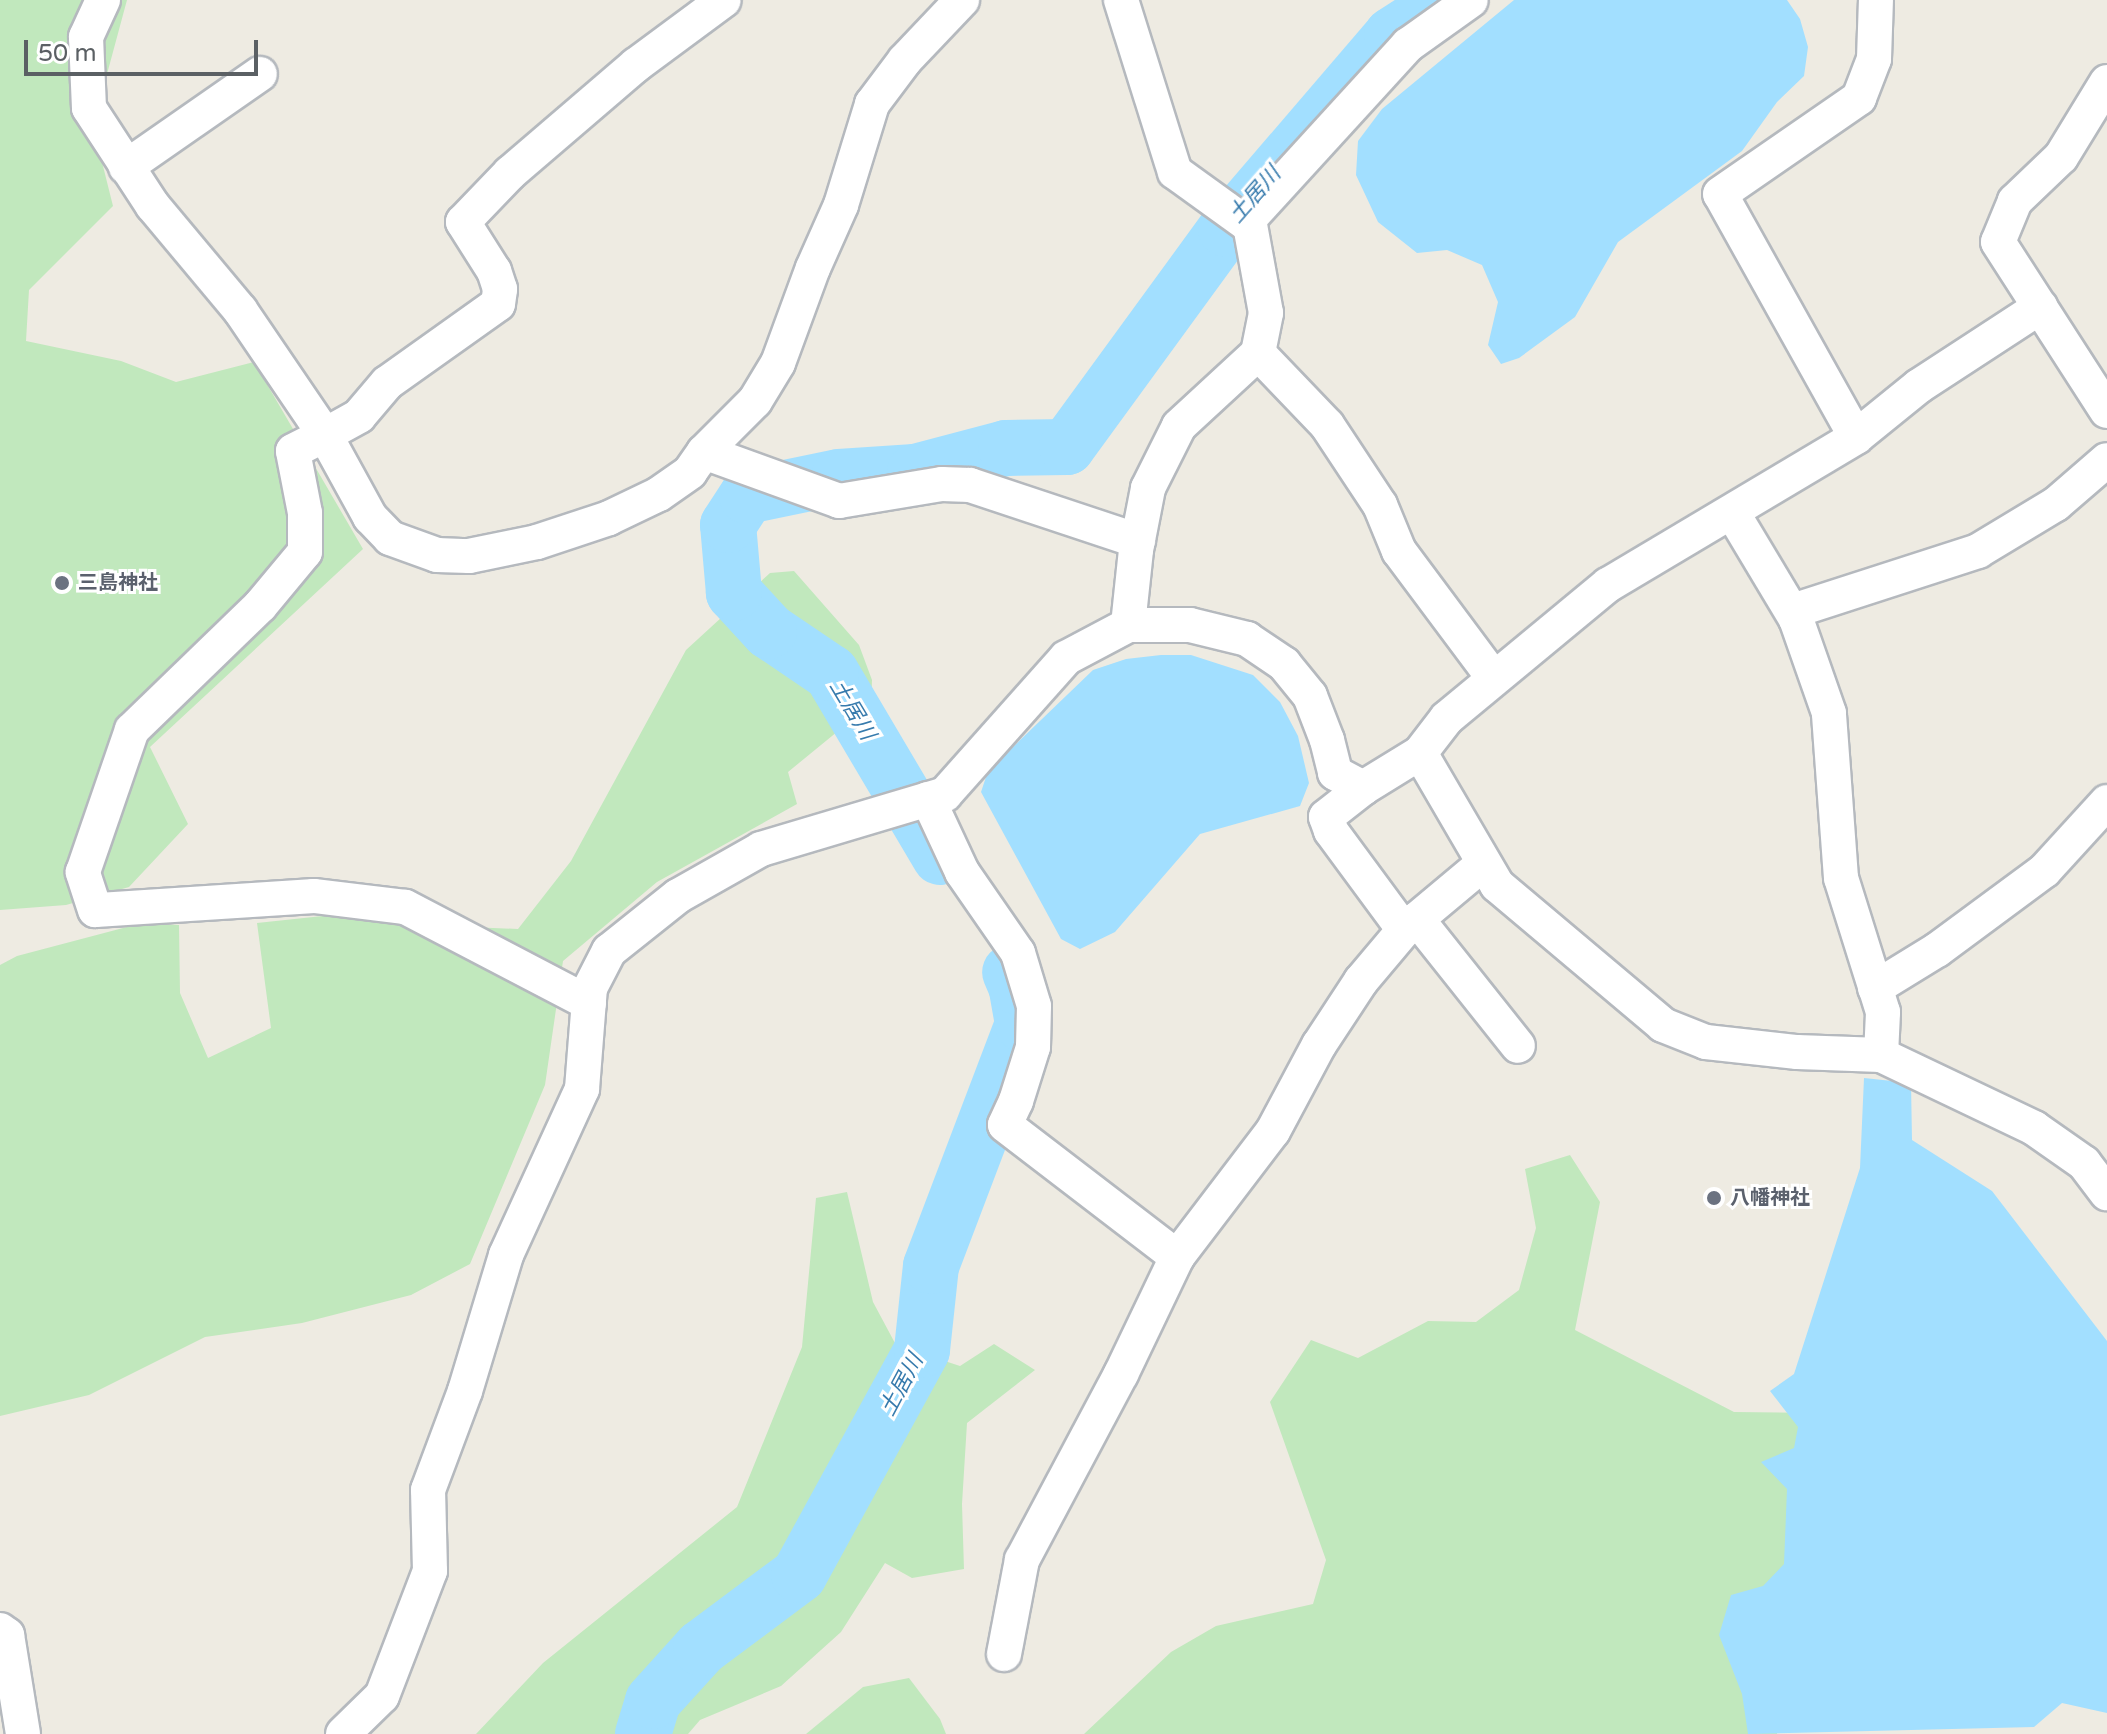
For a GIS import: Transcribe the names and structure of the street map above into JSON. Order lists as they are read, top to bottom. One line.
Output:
{"water":["土居川"],"places":["三島神社","八幡神社"],"scale_bar":"50 m"}
